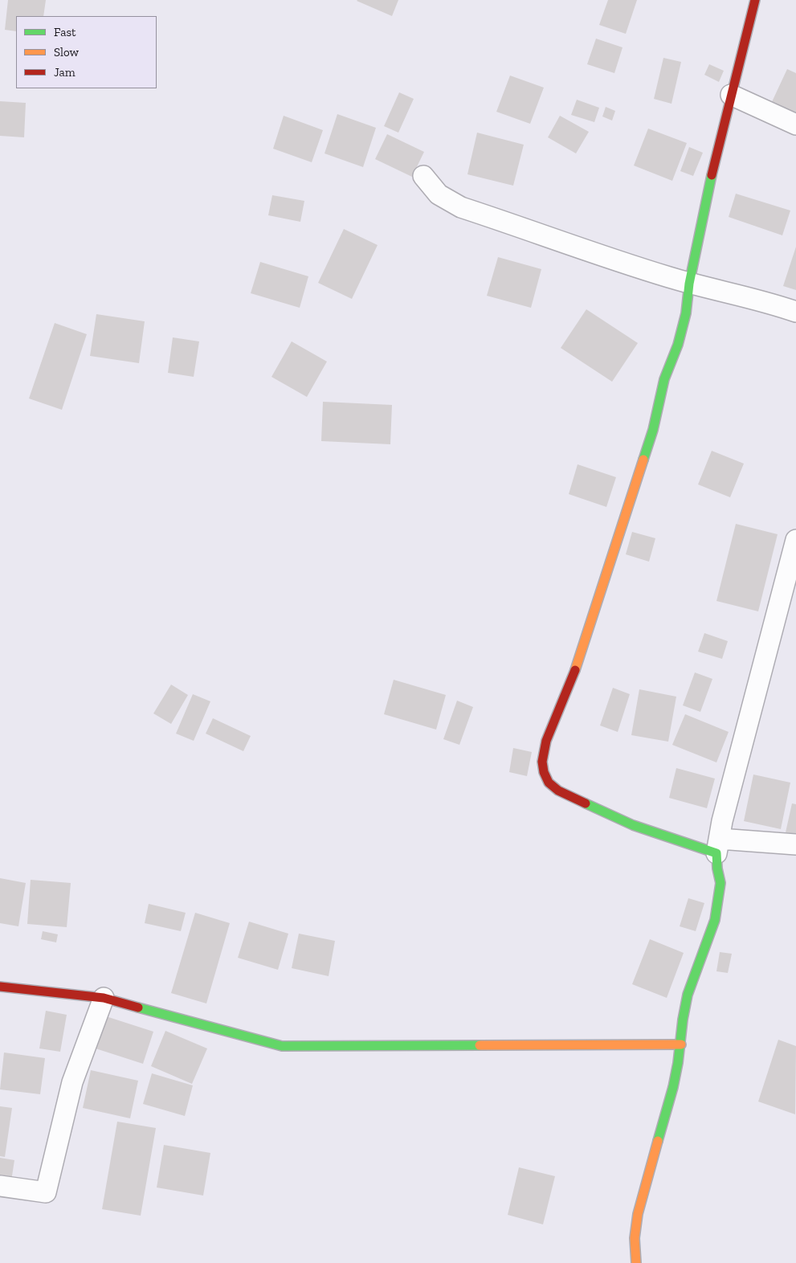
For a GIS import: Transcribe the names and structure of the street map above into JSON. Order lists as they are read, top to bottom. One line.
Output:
{"legend":["Fast","Slow","Jam"]}
